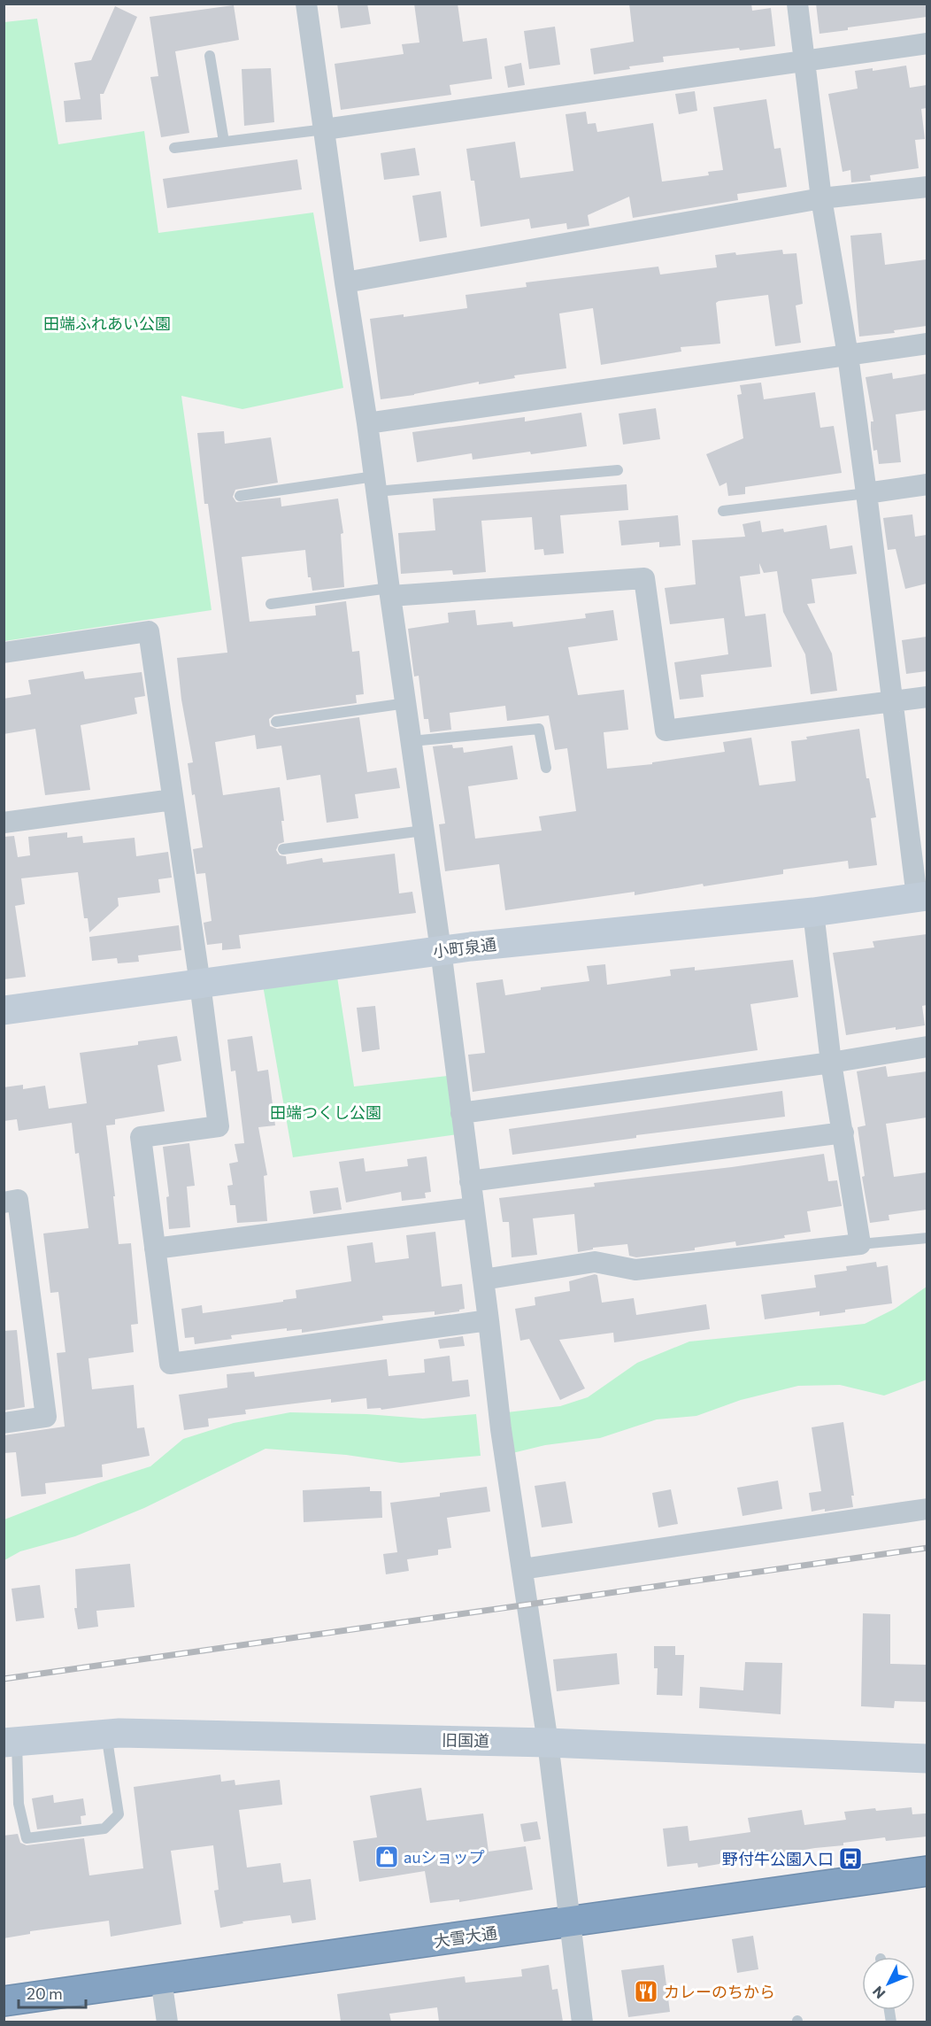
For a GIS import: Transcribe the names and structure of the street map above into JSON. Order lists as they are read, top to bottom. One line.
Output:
{"streets":{"highway":["大雪大通"],"street":["小町泉通","旧国道"]},"parks":["田端ふれあい公園","田端つくし公園"],"places":{"shop":["auショップ"],"bus stop":["野付牛公園入口"],"restaurant":["カレーのちから"]},"scale_bar":"20 m","north":"bottom left"}
